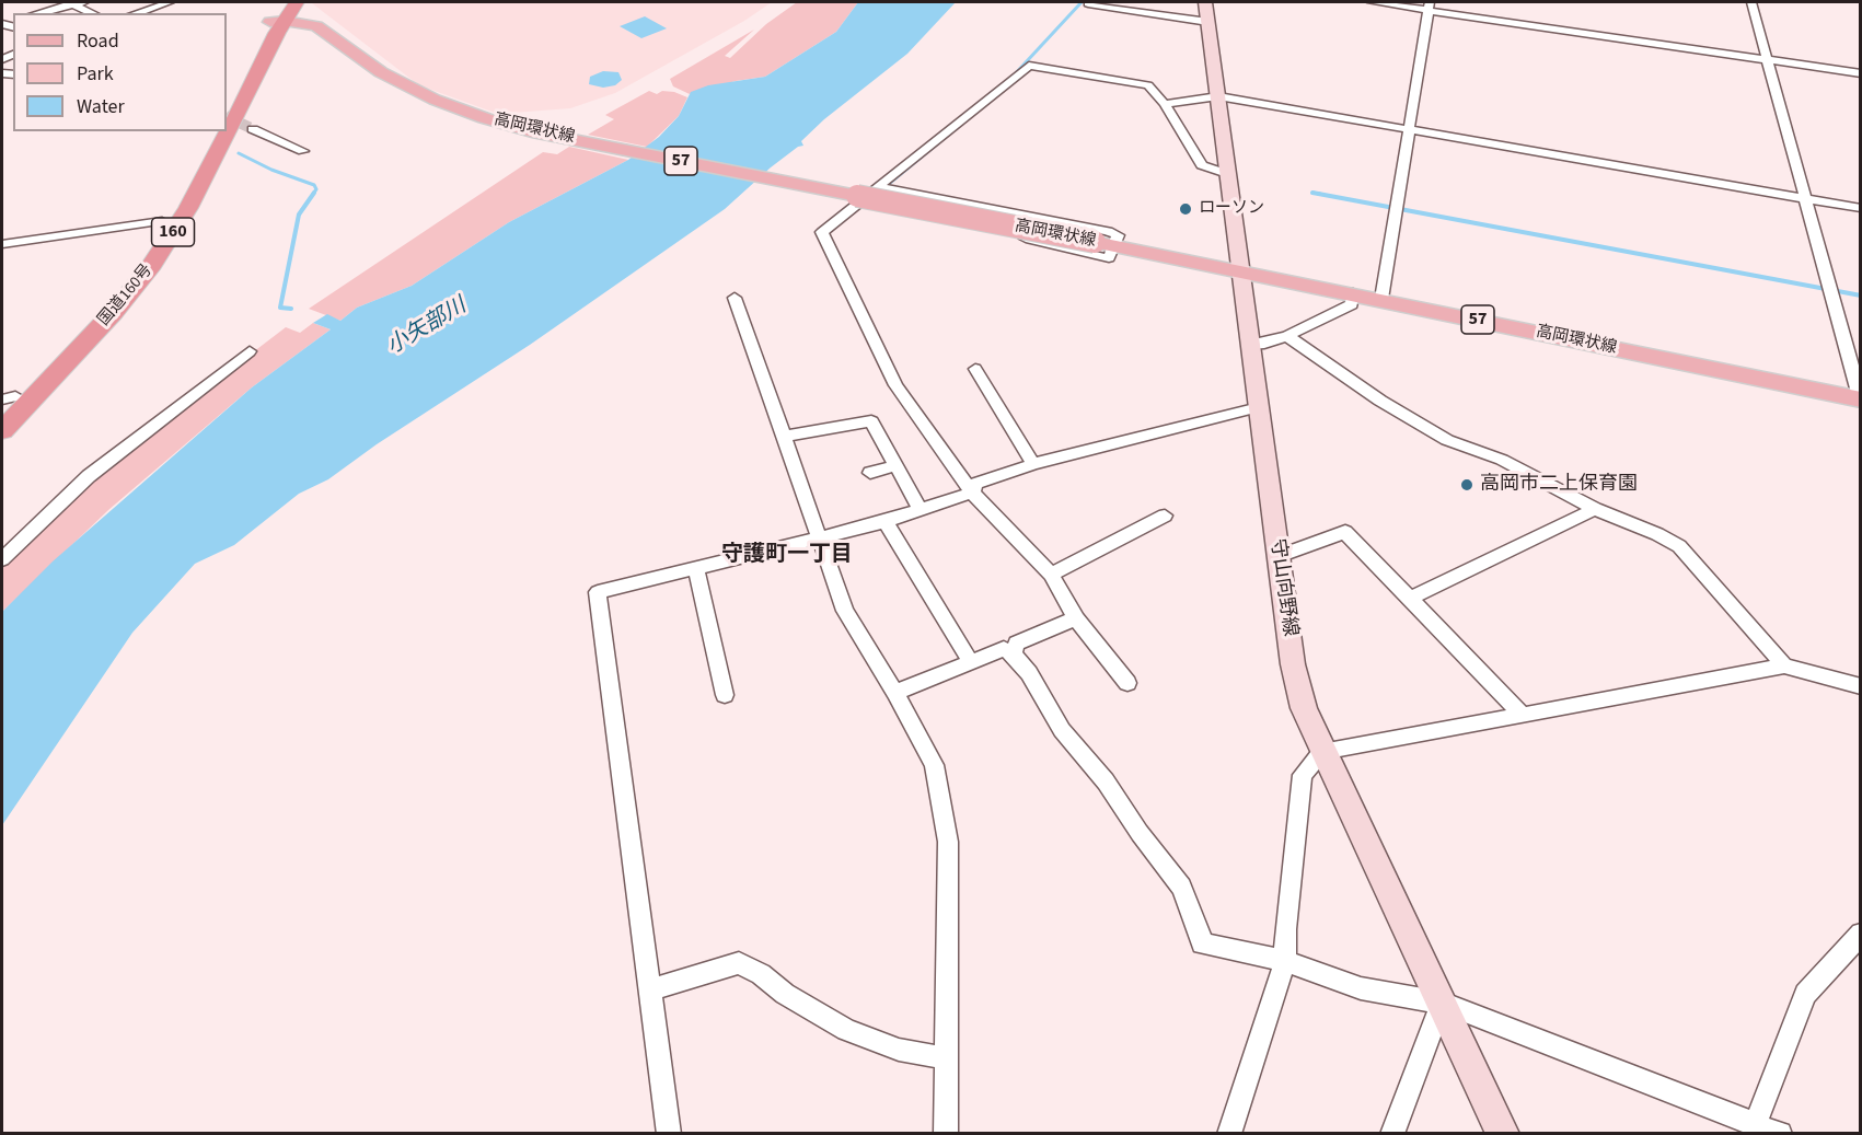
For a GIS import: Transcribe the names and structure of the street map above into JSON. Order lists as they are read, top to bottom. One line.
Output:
{"streets":{"highway":["160","国道160号"],"main road":["高岡環状線","57","守山向野線"]},"crossings":[["高岡環状線","国道160号"],["高岡環状線","守山向野線"]],"districts":["守護町一丁目"],"water":["小矢部川"],"places":["ローソン","高岡市二上保育園"],"legend":["Road","Park","Water"]}
